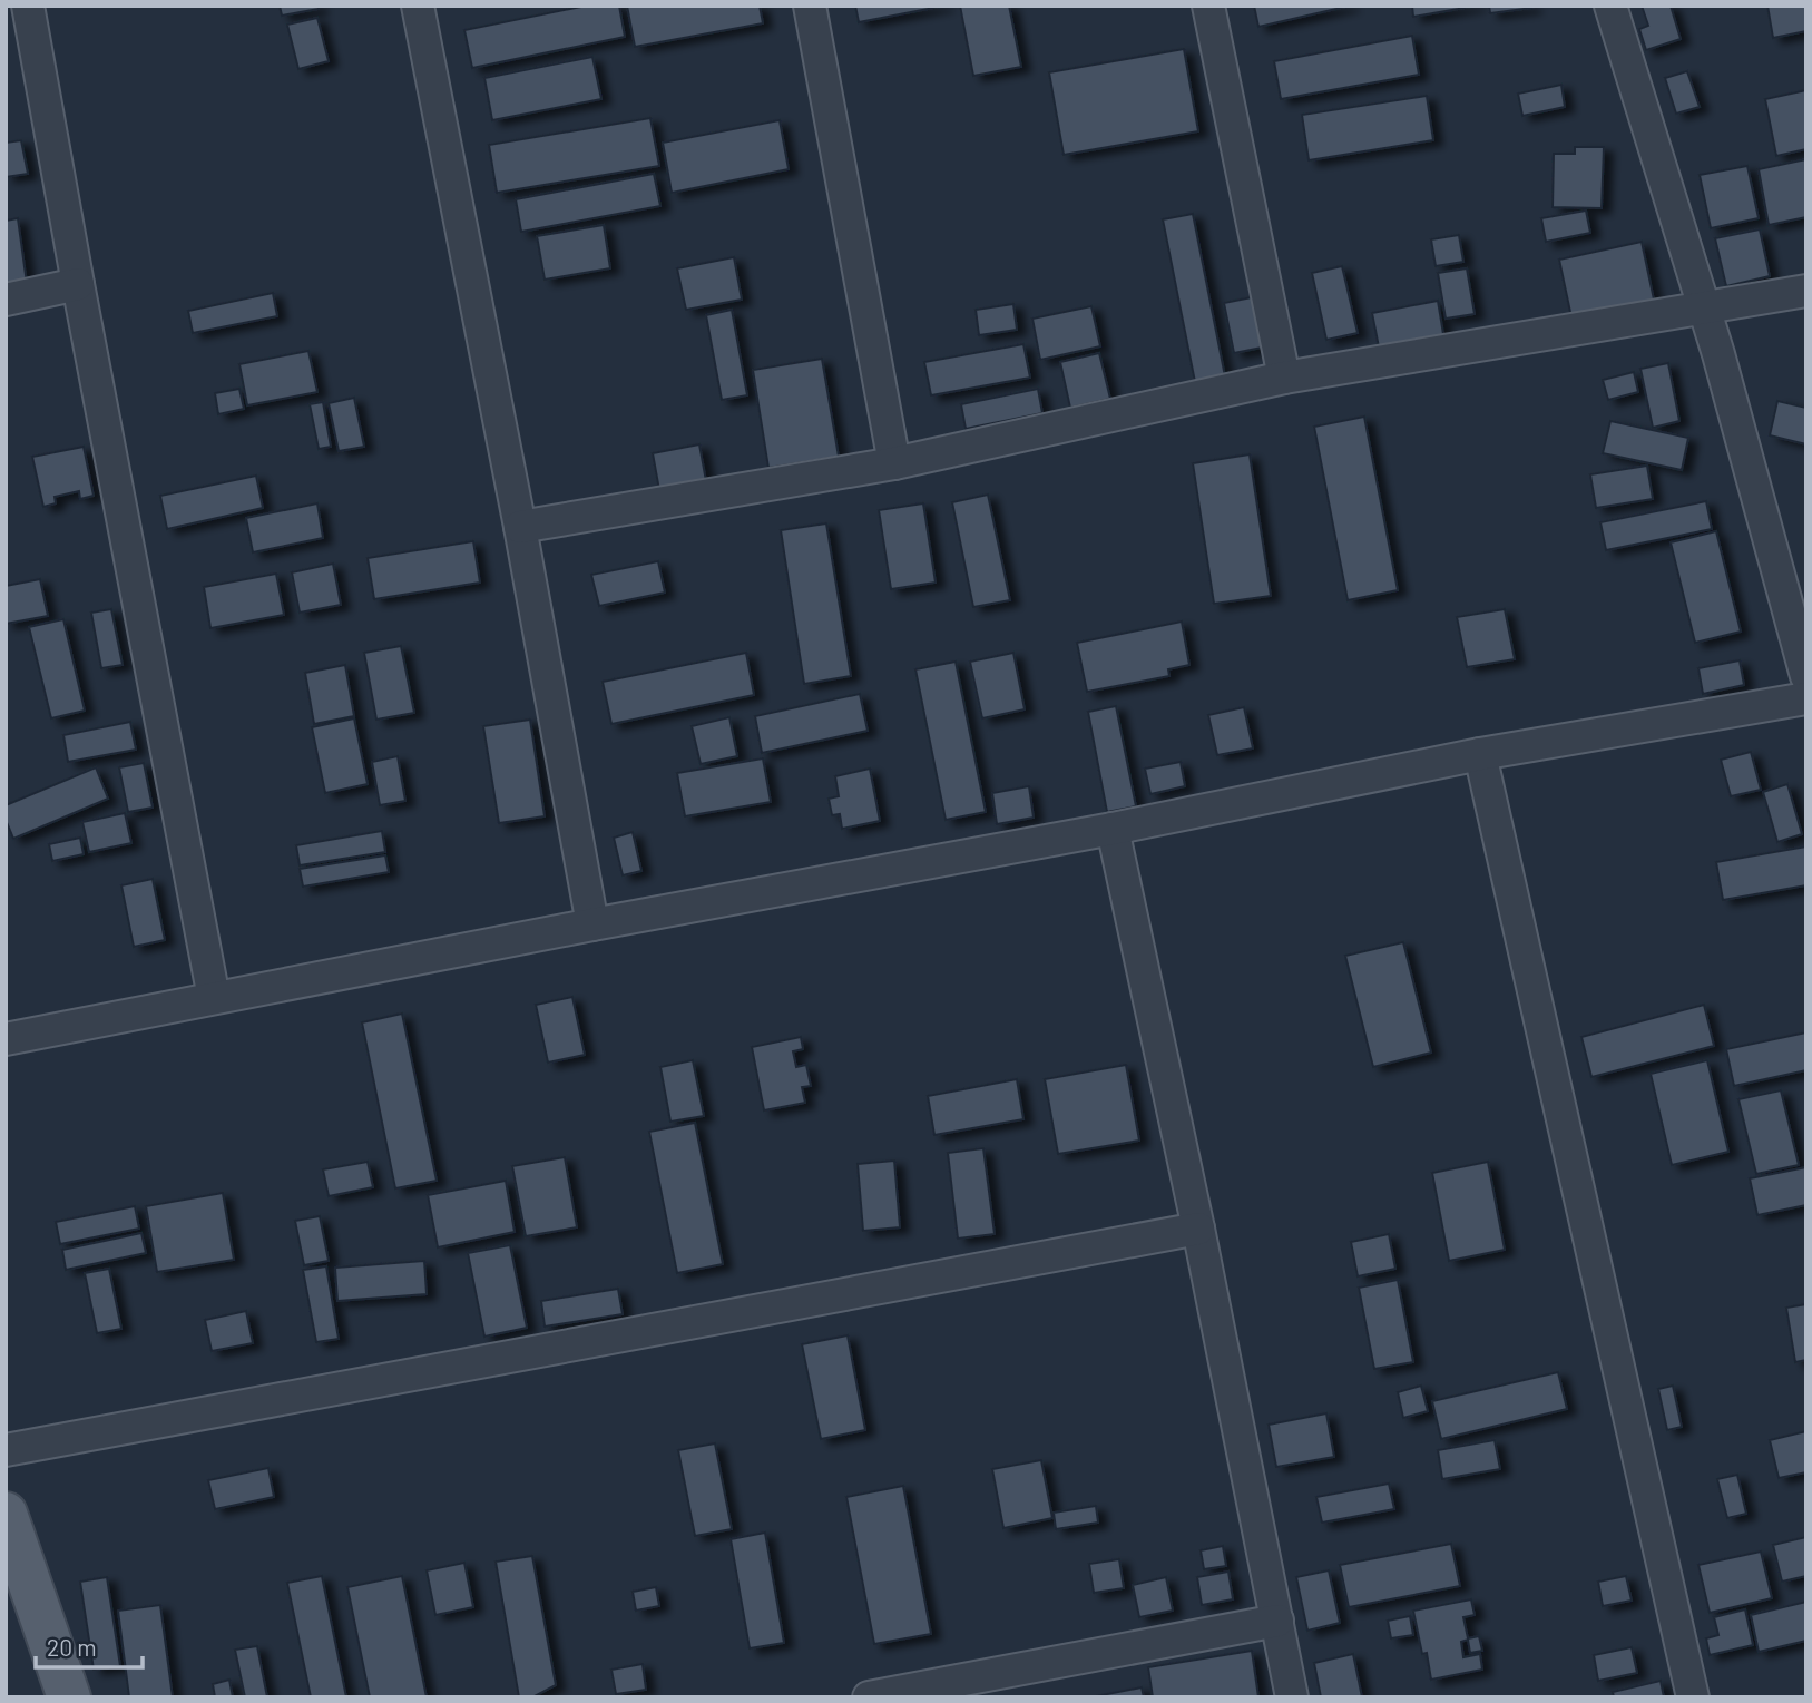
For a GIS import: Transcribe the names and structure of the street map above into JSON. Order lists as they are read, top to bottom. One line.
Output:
{"scale_bar":"20 m"}
